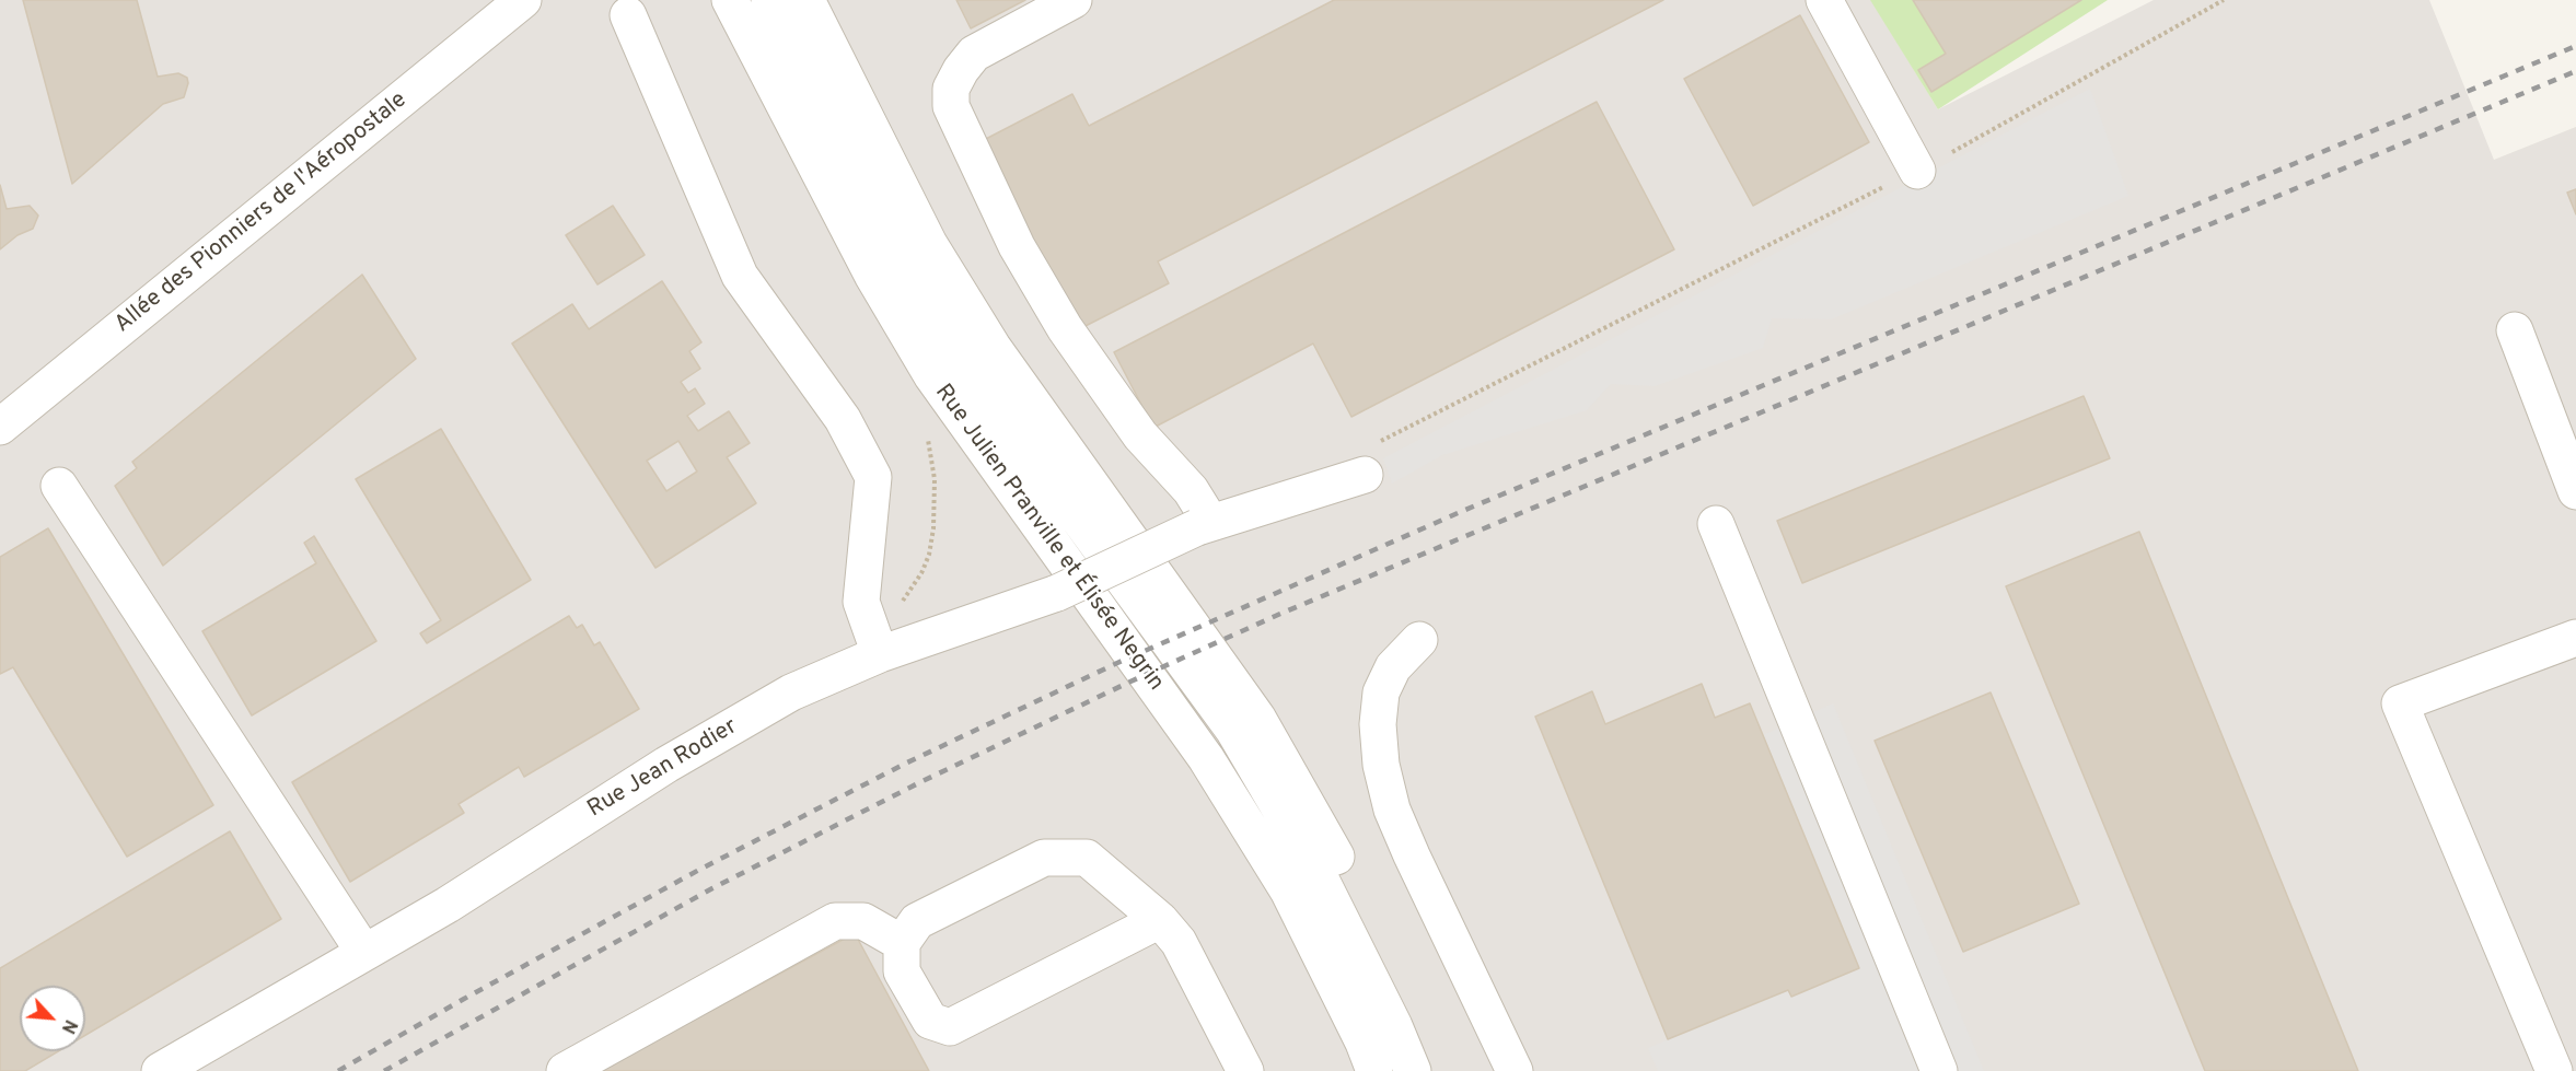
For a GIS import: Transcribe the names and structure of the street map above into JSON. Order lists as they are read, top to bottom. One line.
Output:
{"streets":{"street":["Allée des Pionniers de l'Aéropostale","Rue Julien Pranville et Élisée Negrin","Rue Jean Rodier"]},"north":"bottom right"}
